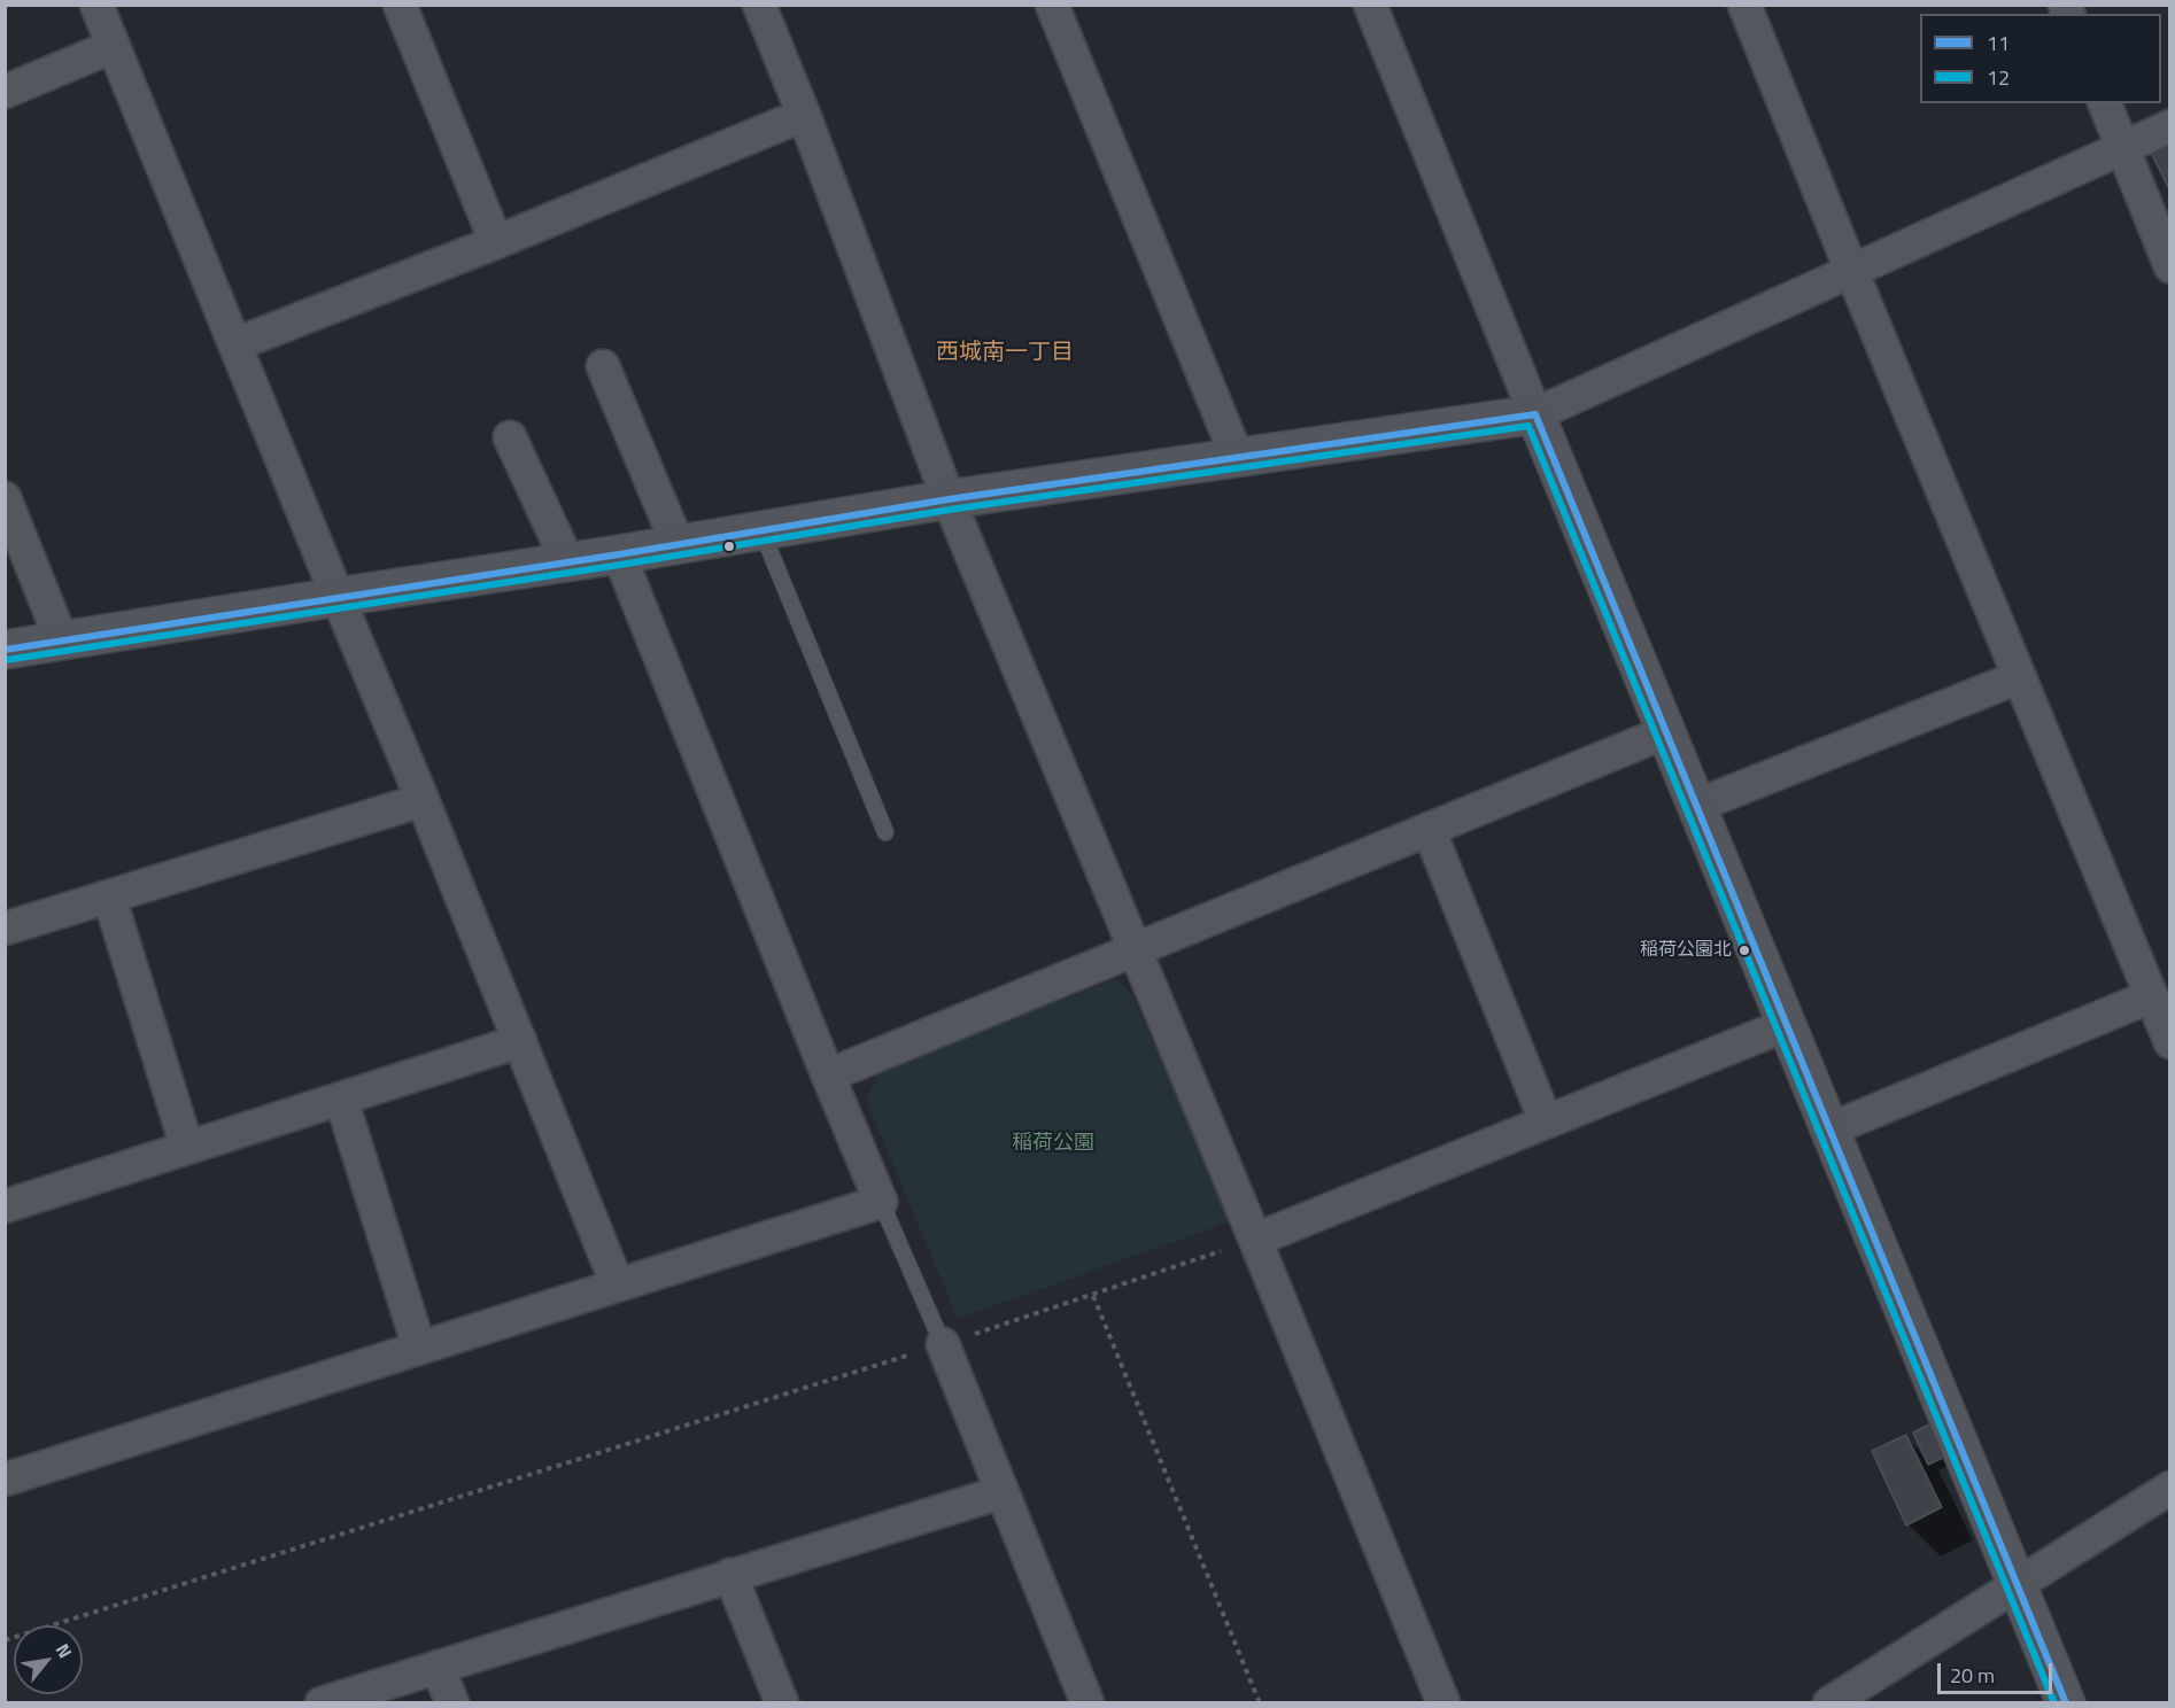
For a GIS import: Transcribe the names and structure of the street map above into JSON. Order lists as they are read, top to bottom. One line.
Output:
{"districts":["西城南一丁目"],"parks":["稲荷公園"],"places":["稲荷公園北"],"lines":["transit line 11","transit line 12"],"legend":["11","12"],"scale_bar":"20 m","north":"top right"}
